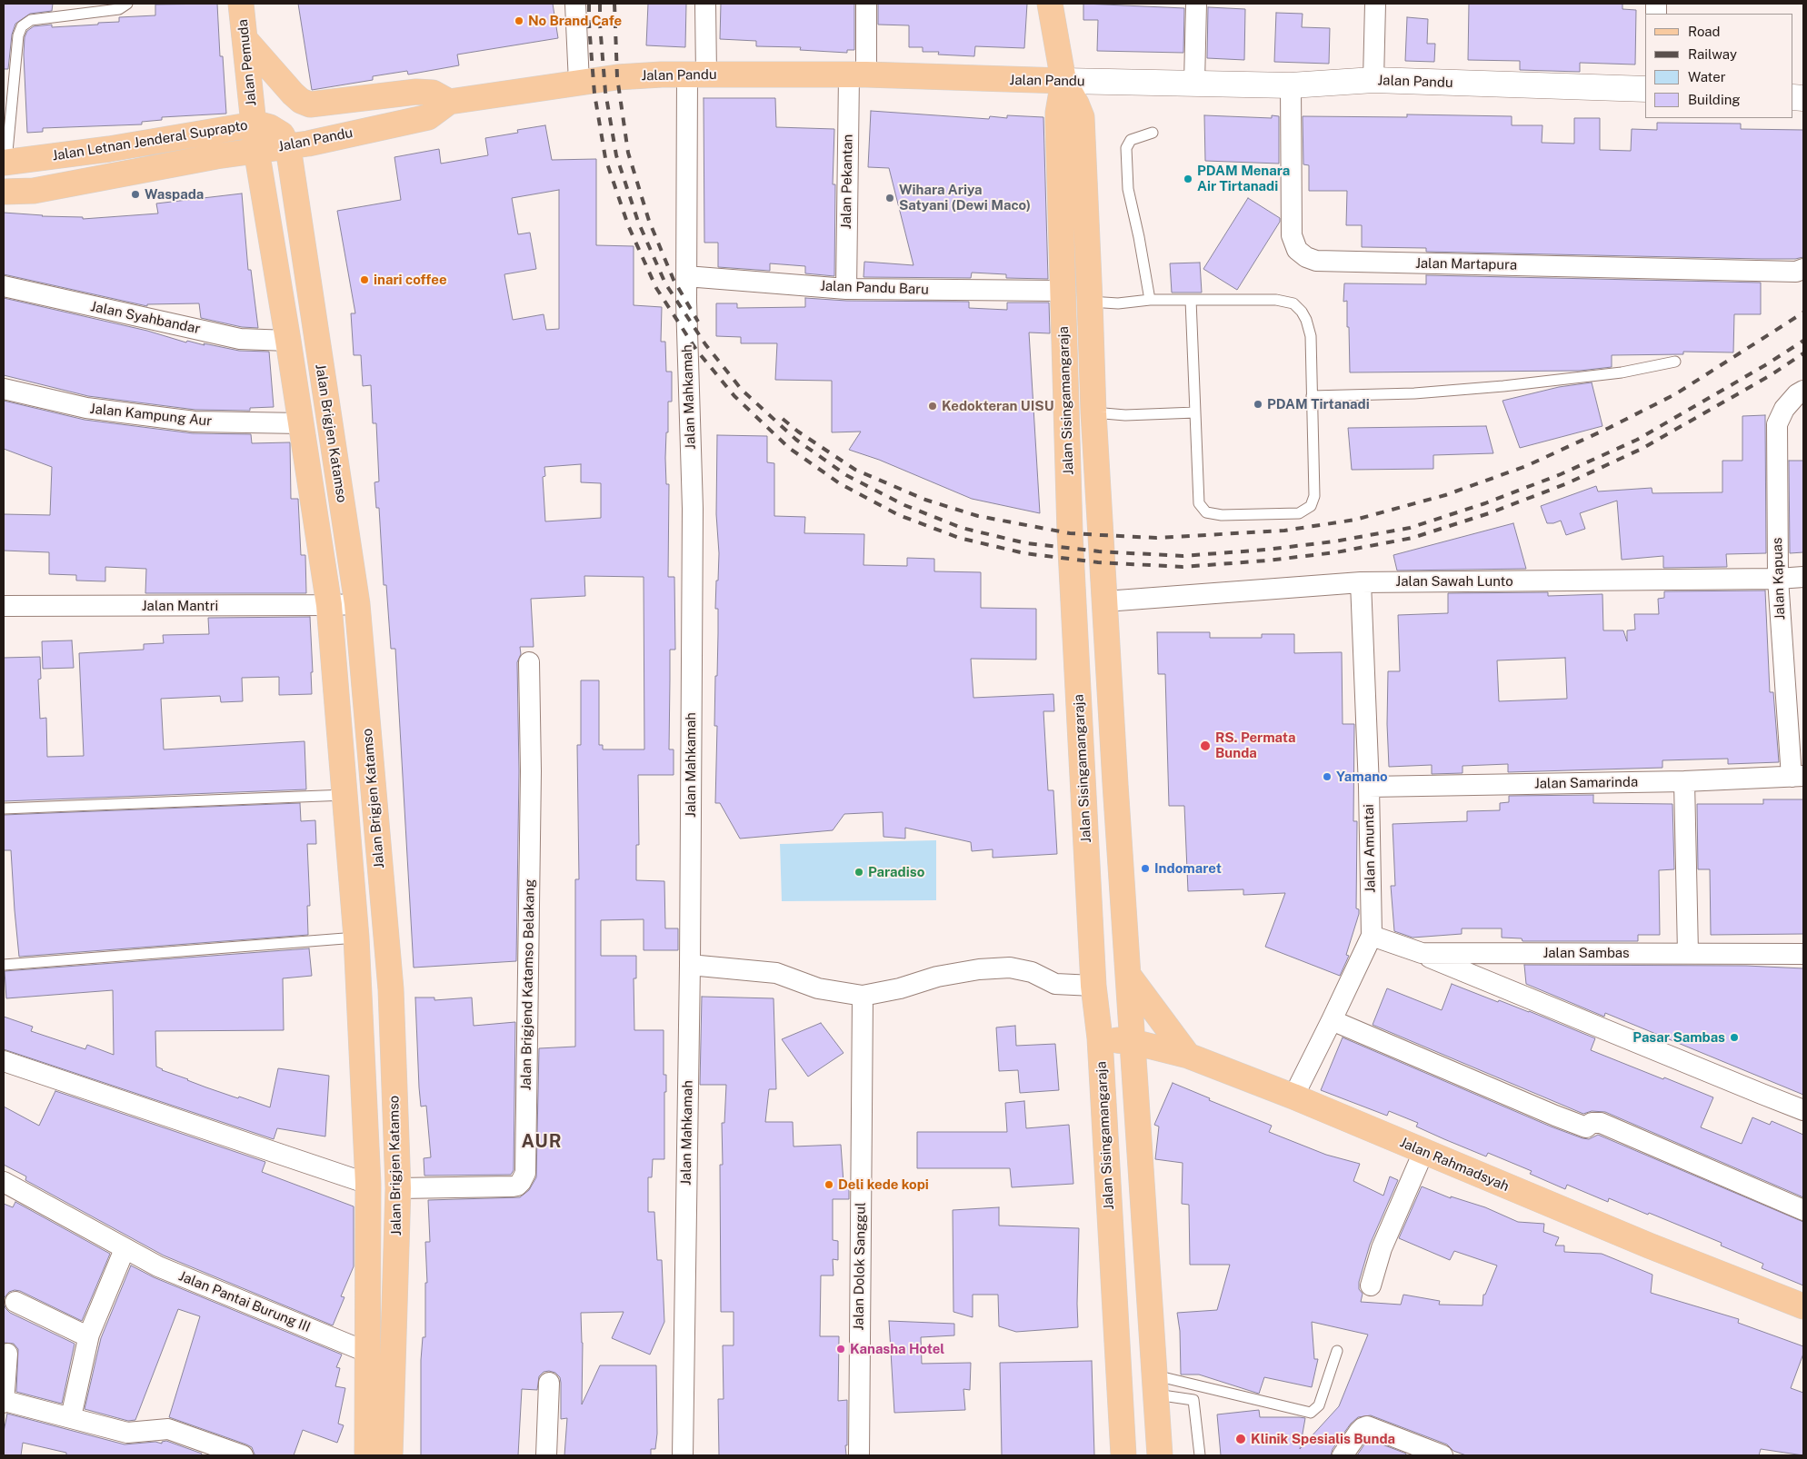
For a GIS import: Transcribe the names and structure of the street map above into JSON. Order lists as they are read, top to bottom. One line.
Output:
{"streets":{"main road":["Jalan Pemuda","Jalan Pandu","Jalan Letnan Jenderal Suprapto","Jalan Sisingamangaraja","Jalan Brigjen Katamso","Jalan Rahmadsyah"],"street":["Jalan Pekantan","Jalan Martapura","Jalan Pandu Baru","Jalan Syahbandar","Jalan Mahkamah","Jalan Kampung Aur","Jalan Kapuas","Jalan Sawah Lunto","Jalan Mantri","Jalan Samarinda","Jalan Amuntai","Jalan Sambas","Jalan Brigjend Katamso Belakang","Jalan Dolok Sanggul","Jalan Pantai Burung III"]},"crossings":[["Jalan Pemuda","Jalan Pandu"],["Jalan Pemuda","Jalan Letnan Jenderal Suprapto"],["Jalan Pemuda","Jalan Brigjen Katamso"],["Jalan Pandu","Jalan Letnan Jenderal Suprapto"],["Jalan Pandu","Jalan Pekantan"],["Jalan Pandu","Jalan Martapura"],["Jalan Pandu","Jalan Mahkamah"],["Jalan Pandu","Jalan Sisingamangaraja"],["Jalan Pandu","Jalan Brigjen Katamso"],["Jalan Letnan Jenderal Suprapto","Jalan Brigjen Katamso"],["Jalan Pekantan","Jalan Pandu Baru"],["Jalan Pandu Baru","Jalan Mahkamah"],["Jalan Pandu Baru","Jalan Sisingamangaraja"],["Jalan Syahbandar","Jalan Brigjen Katamso"],["Jalan Sisingamangaraja","Jalan Sawah Lunto"],["Jalan Sisingamangaraja","Jalan Rahmadsyah"],["Jalan Kampung Aur","Jalan Brigjen Katamso"],["Jalan Brigjen Katamso","Jalan Mantri"],["Jalan Brigjen Katamso","Jalan Brigjend Katamso Belakang"],["Jalan Brigjen Katamso","Jalan Pantai Burung III"],["Jalan Kapuas","Jalan Sawah Lunto"],["Jalan Kapuas","Jalan Samarinda"],["Jalan Sawah Lunto","Jalan Amuntai"],["Jalan Samarinda","Jalan Amuntai"],["Jalan Amuntai","Jalan Sambas"],["Jalan Amuntai","Jalan Rahmadsyah"]],"districts":["AUR"],"places":["No Brand Cafe","PDAM Menara Air Tirtanadi","Waspada","Wihara Ariya Satyani (Dewi Maco)","inari coffee","PDAM Tirtanadi","Kedokteran UISU","RS. Permata Bunda","Yamano","Indomaret","Paradiso","Pasar Sambas","Deli kede kopi","Kanasha Hotel","Klinik Spesialis Bunda"],"legend":["Road","Railway","Water","Building"]}
